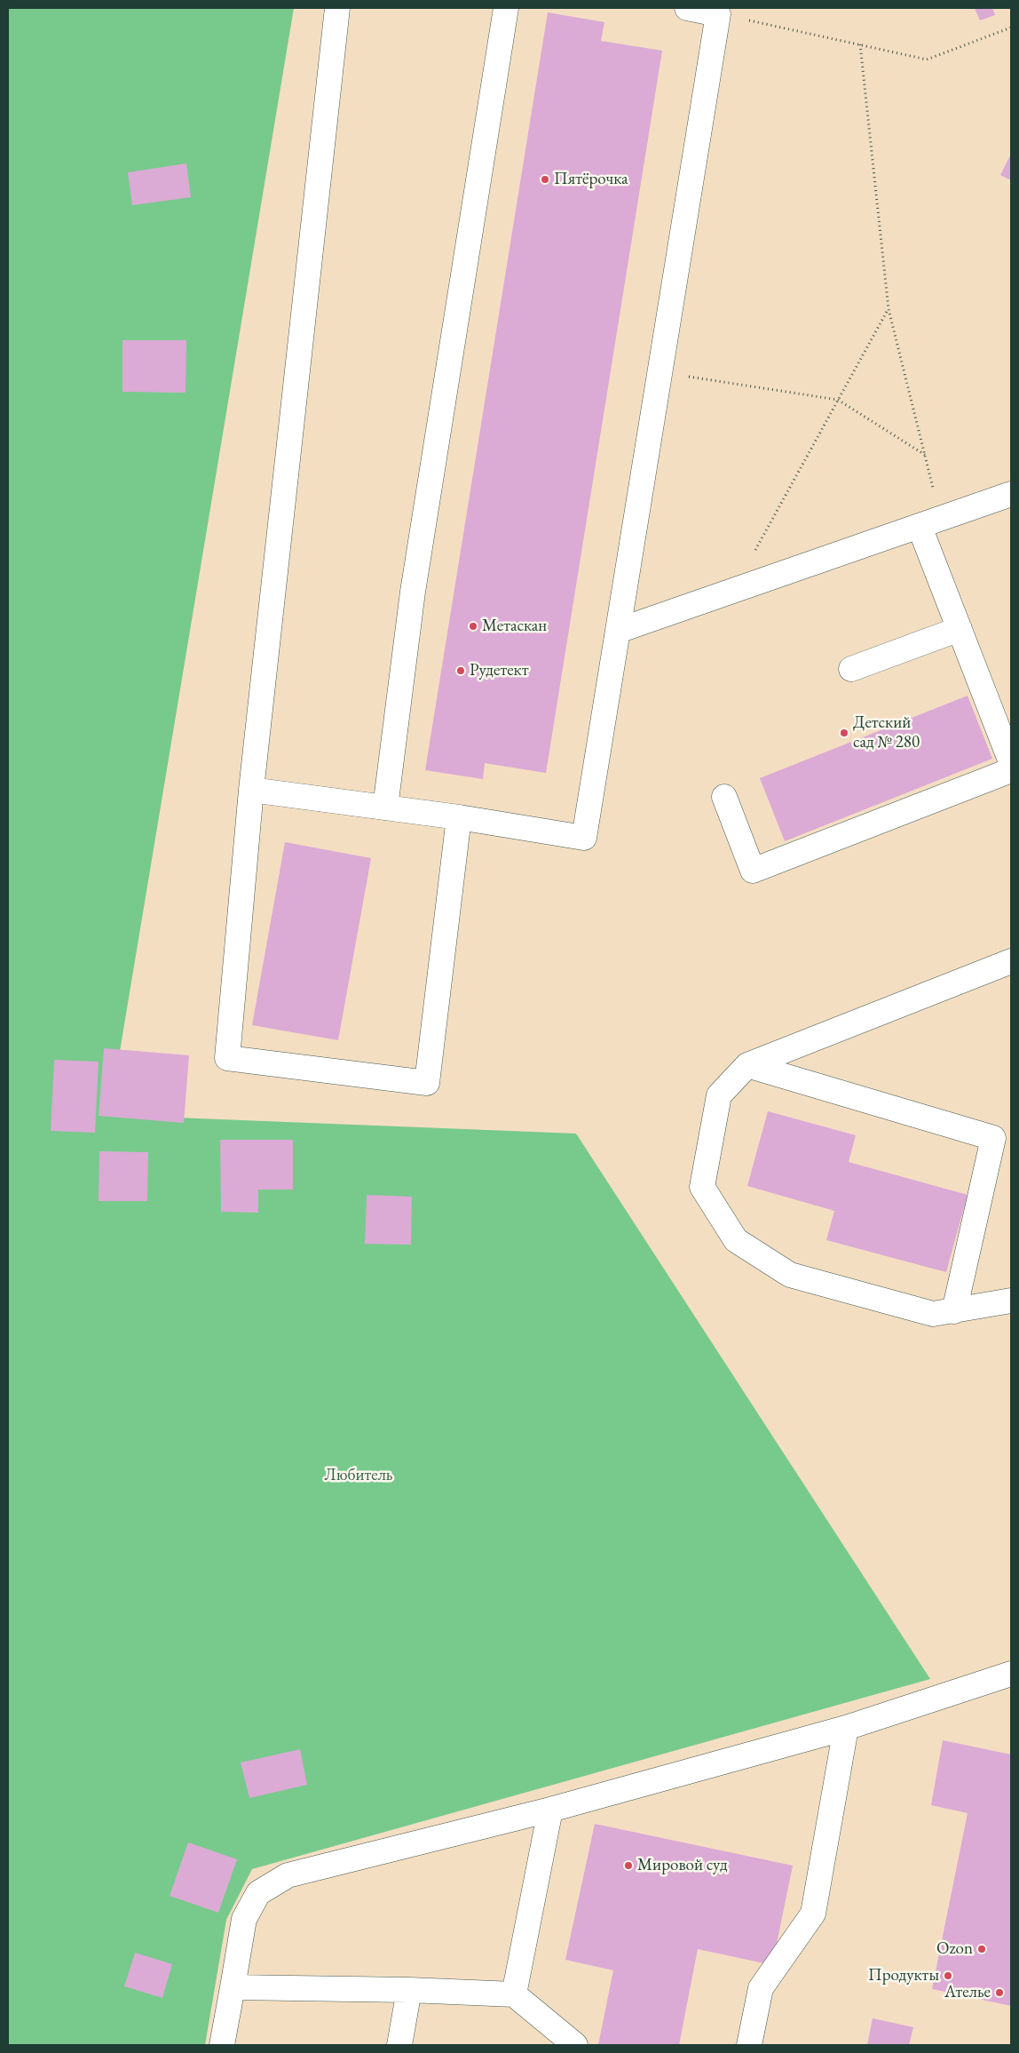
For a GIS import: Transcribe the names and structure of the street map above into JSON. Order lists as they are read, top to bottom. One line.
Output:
{"parks":["Любитель"],"places":["Пятёрочка","Метаскан","Рудетект","Детский сад № 280","Мировой суд","Ozon","Продукты","Ателье"]}
